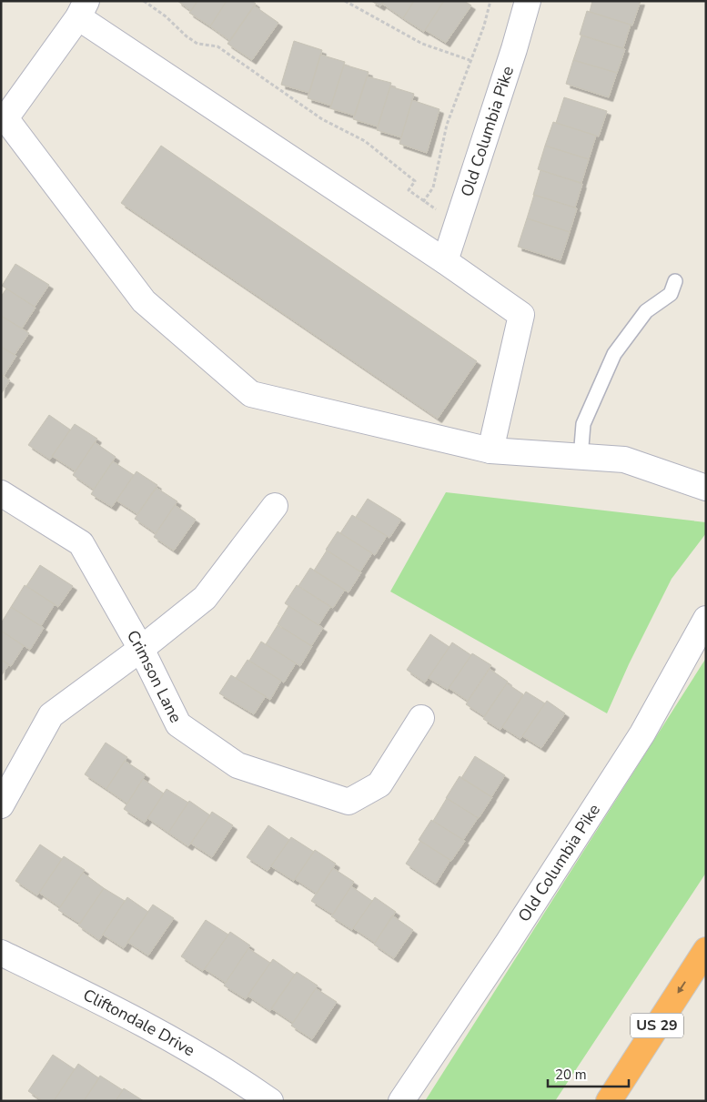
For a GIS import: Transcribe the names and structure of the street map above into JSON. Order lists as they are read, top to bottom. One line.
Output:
{"streets":{"highway":["US 29"],"street":["Old Columbia Pike","Crimson Lane","Cliftondale Drive"]},"scale_bar":"20 m"}
